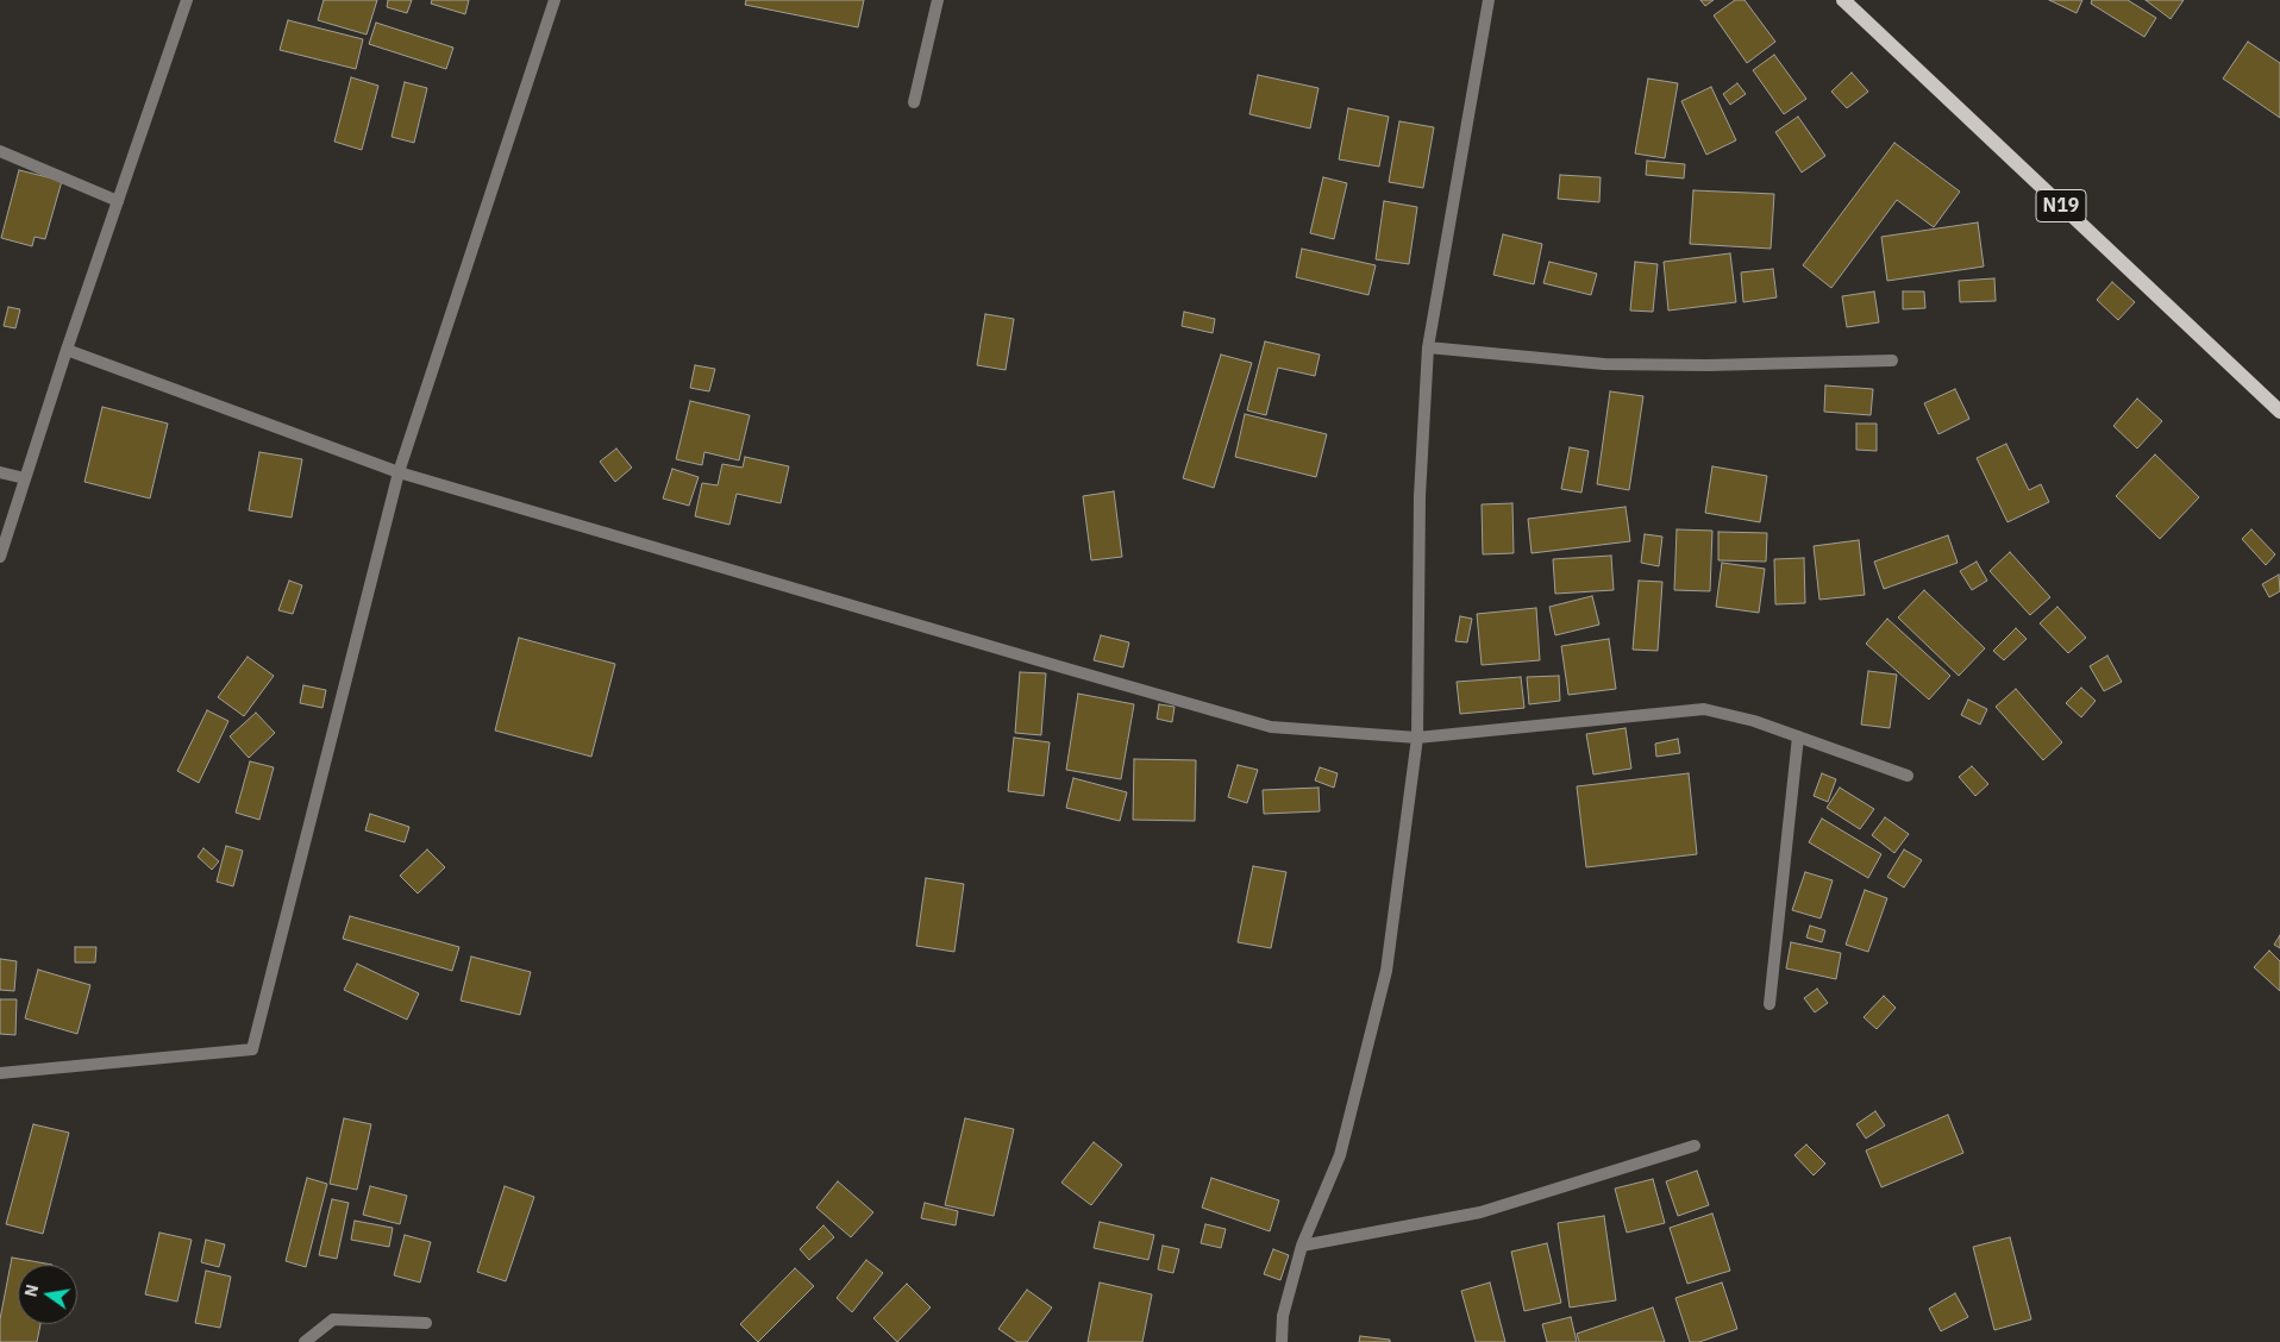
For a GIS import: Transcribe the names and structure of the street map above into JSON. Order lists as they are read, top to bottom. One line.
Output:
{"streets":{"main road":["N19"]},"north":"left"}
